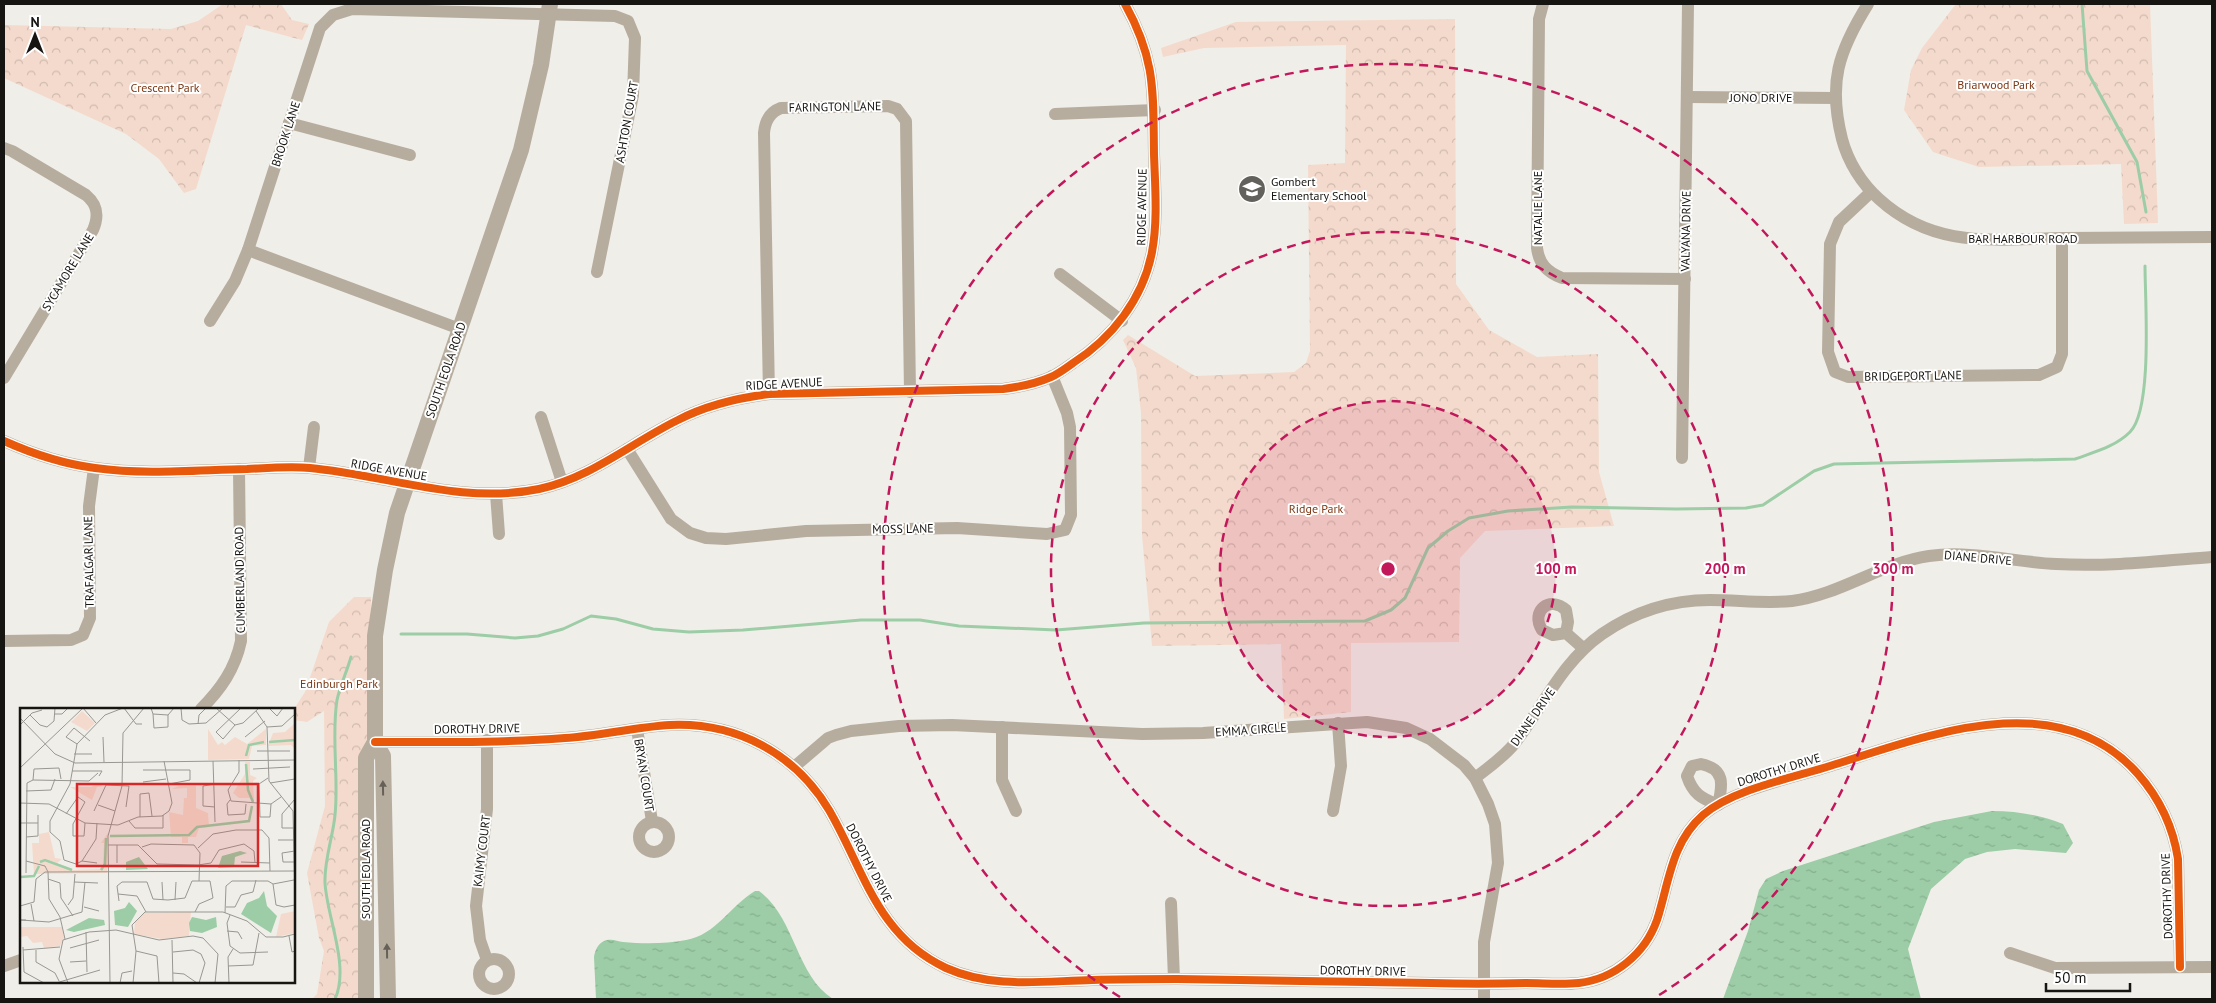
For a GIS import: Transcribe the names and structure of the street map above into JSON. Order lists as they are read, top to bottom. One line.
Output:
{"streets":{"street":["JONO DRIVE","FARINGTON LANE","ASHTON COURT","BROOK LANE","RIDGE AVENUE","NATALIE LANE","VALYANA DRIVE","BAR HARBOUR ROAD","SYCAMORE LANE","SOUTH EOLA ROAD","BRIDGEPORT LANE","MOSS LANE","DIANE DRIVE","TRAFALGAR LANE","CUMBERLAND ROAD","DOROTHY DRIVE","EMMA CIRCLE","BRYAN COURT","KAIMY COURT"]},"crossings":[["JONO DRIVE","VALYANA DRIVE"],["JONO DRIVE","BAR HARBOUR ROAD"],["FARINGTON LANE","RIDGE AVENUE"],["ASHTON COURT","BROOK LANE"],["ASHTON COURT","SOUTH EOLA ROAD"],["BROOK LANE","SOUTH EOLA ROAD"],["RIDGE AVENUE","SOUTH EOLA ROAD"],["RIDGE AVENUE","MOSS LANE"],["RIDGE AVENUE","TRAFALGAR LANE"],["RIDGE AVENUE","CUMBERLAND ROAD"],["NATALIE LANE","VALYANA DRIVE"],["BAR HARBOUR ROAD","BRIDGEPORT LANE"],["SOUTH EOLA ROAD","DOROTHY DRIVE"],["DIANE DRIVE","EMMA CIRCLE"],["DOROTHY DRIVE","EMMA CIRCLE"],["DOROTHY DRIVE","BRYAN COURT"],["DOROTHY DRIVE","KAIMY COURT"]],"parks":["Briarwood Park","Crescent Park","Ridge Park","Edinburgh Park"],"places":{"school or university":["Gombert Elementary School"]},"scale_bar":"50 m","north":"top","rings":["100 m","200 m","300 m"]}
